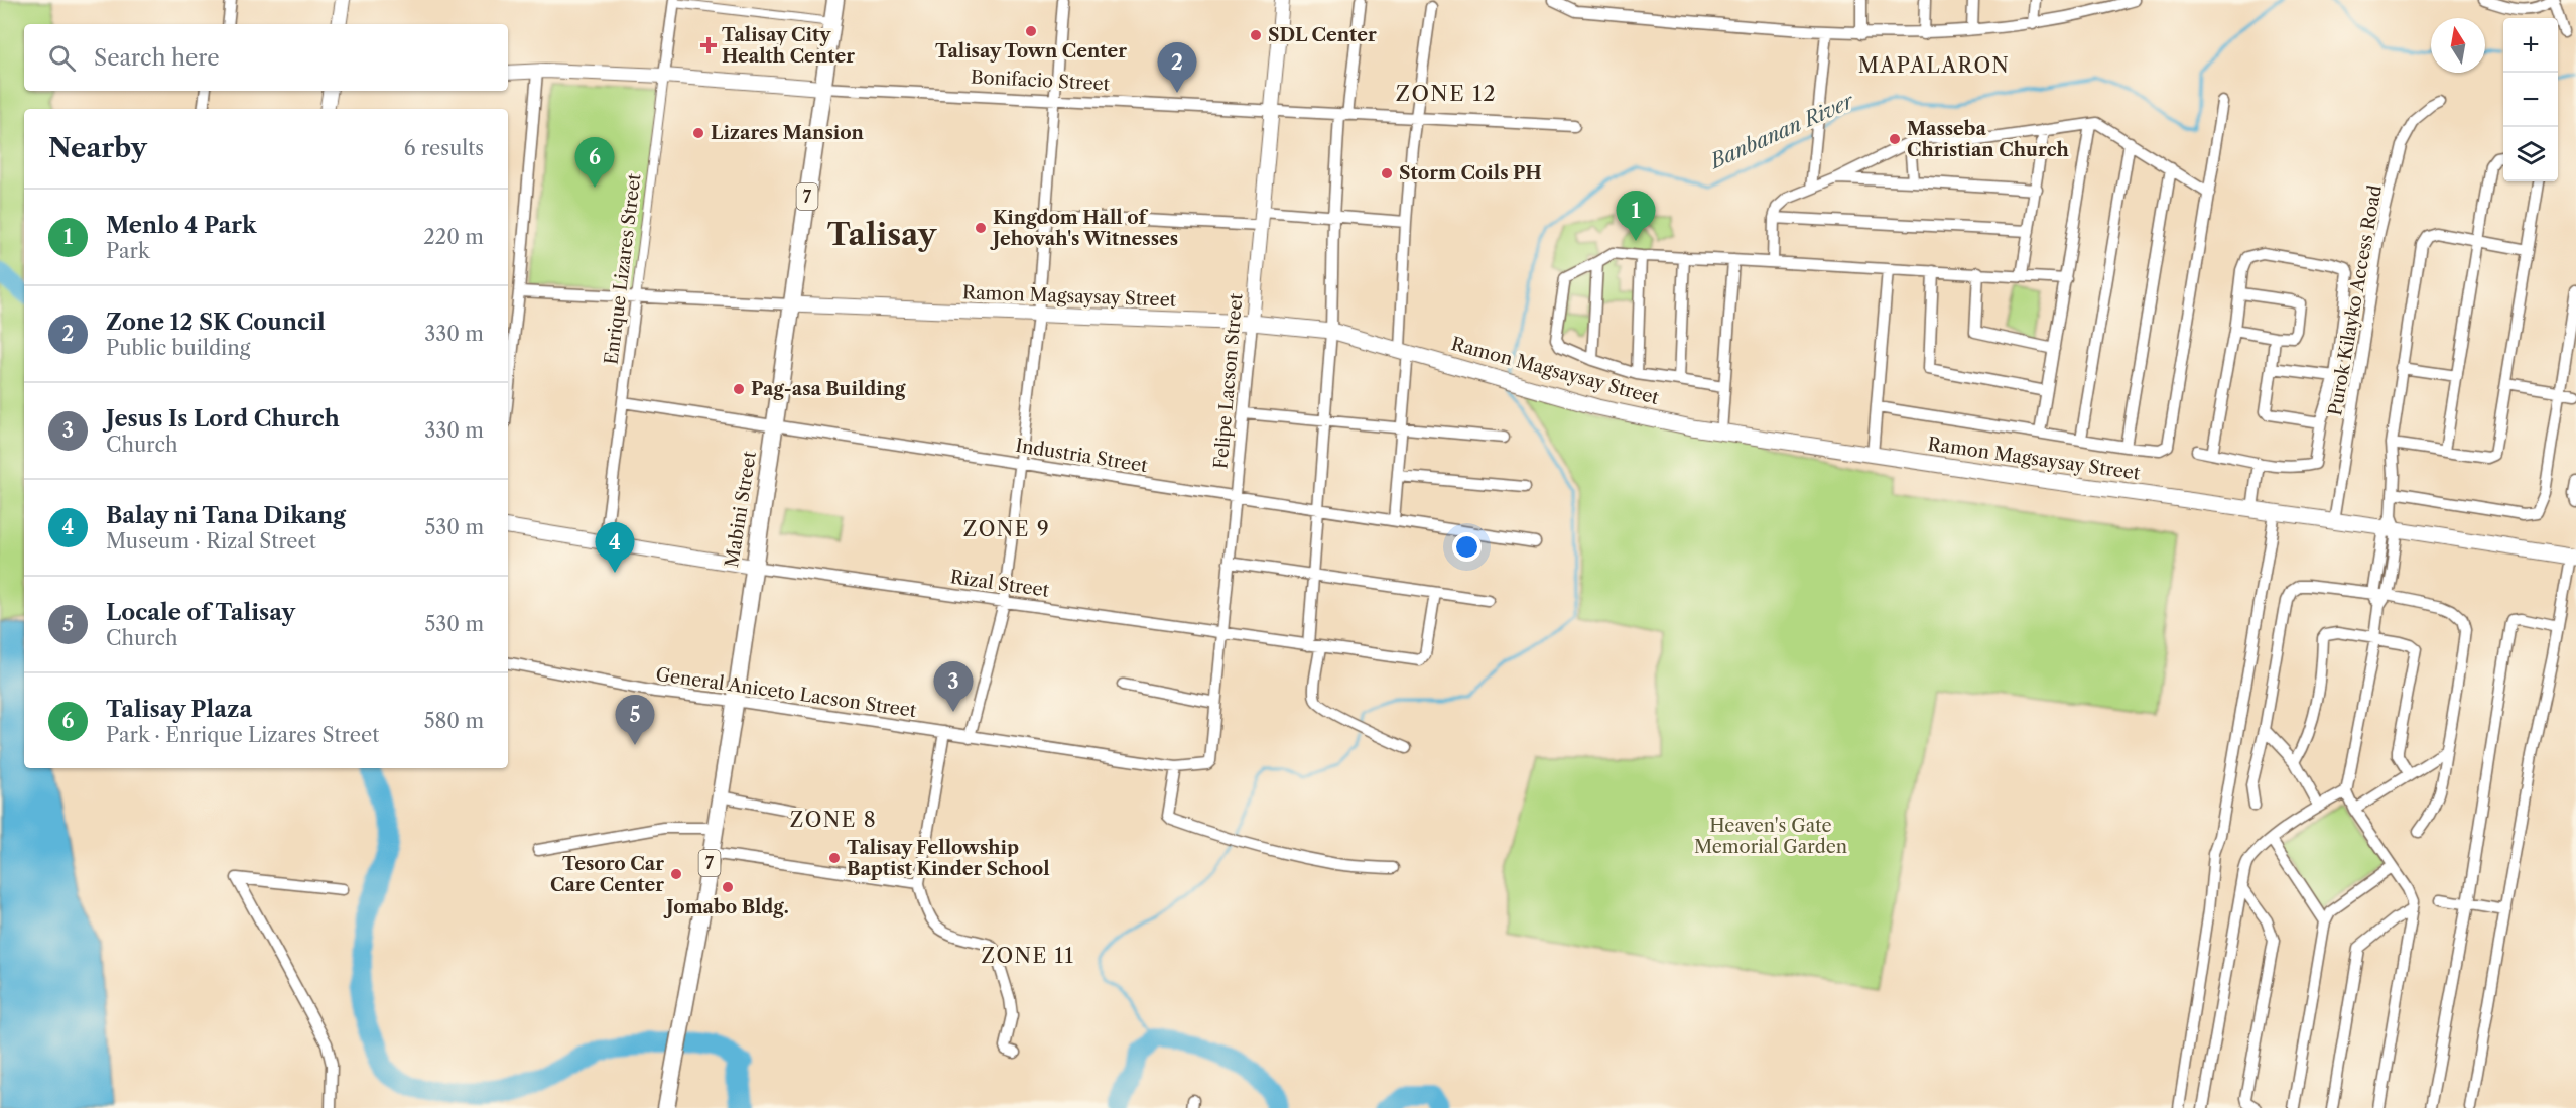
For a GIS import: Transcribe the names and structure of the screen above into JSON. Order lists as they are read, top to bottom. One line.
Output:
{"streets":{"main road":["7","Ramon Magsaysay Street","Mabini Street"],"street":["Bonifacio Street","Enrique Lizares Street","Purok Kilayko Access Road","Felipe Lacson Street","Industria Street","Rizal Street","General Aniceto Lacson Street"]},"crossings":[["Bonifacio Street","Enrique Lizares Street"],["Bonifacio Street","Felipe Lacson Street"],["Bonifacio Street","Mabini Street"],["Enrique Lizares Street","Ramon Magsaysay Street"],["Enrique Lizares Street","Industria Street"],["Enrique Lizares Street","Rizal Street"],["Ramon Magsaysay Street","Purok Kilayko Access Road"],["Ramon Magsaysay Street","Felipe Lacson Street"],["Ramon Magsaysay Street","Mabini Street"],["Felipe Lacson Street","Industria Street"],["Felipe Lacson Street","Rizal Street"],["Felipe Lacson Street","General Aniceto Lacson Street"],["Industria Street","Mabini Street"],["Mabini Street","Rizal Street"],["Mabini Street","General Aniceto Lacson Street"]],"districts":["MAPALARON","ZONE 12","Talisay","ZONE 9","ZONE 8","ZONE 11"],"water":["Banbanan River"],"parks":["Heaven's Gate Memorial Garden"],"places":{"other":["Talisay Town Center","SDL Center","Lizares Mansion","Masseba Christian Church","Storm Coils PH","Kingdom Hall of Jehovah's Witnesses","Pag-asa Building","Talisay Fellowship Baptist Kinder School","Tesoro Car Care Center","Jomabo Bldg."],"health":["Talisay City Health Center"]},"north":"top","page":{"map_buttons":["+","−"],"search":"Search here","pins":["2","6","1","4","3","5"],"heading":["Nearby","6 results"],"list":[{"mark":"1","name":"Menlo 4 Park","note":"Park","value":"220 m"},{"mark":"2","name":"Zone 12 SK Council","note":"Public building","value":"330 m"},{"mark":"3","name":"Jesus Is Lord Church","note":"Church","value":"330 m"},{"mark":"4","name":"Balay ni Tana Dikang","note":"Museum · Rizal Street","value":"530 m"},{"mark":"5","name":"Locale of Talisay","note":"Church","value":"530 m"},{"mark":"6","name":"Talisay Plaza","note":"Park · Enrique Lizares Street","value":"580 m"}]}}
